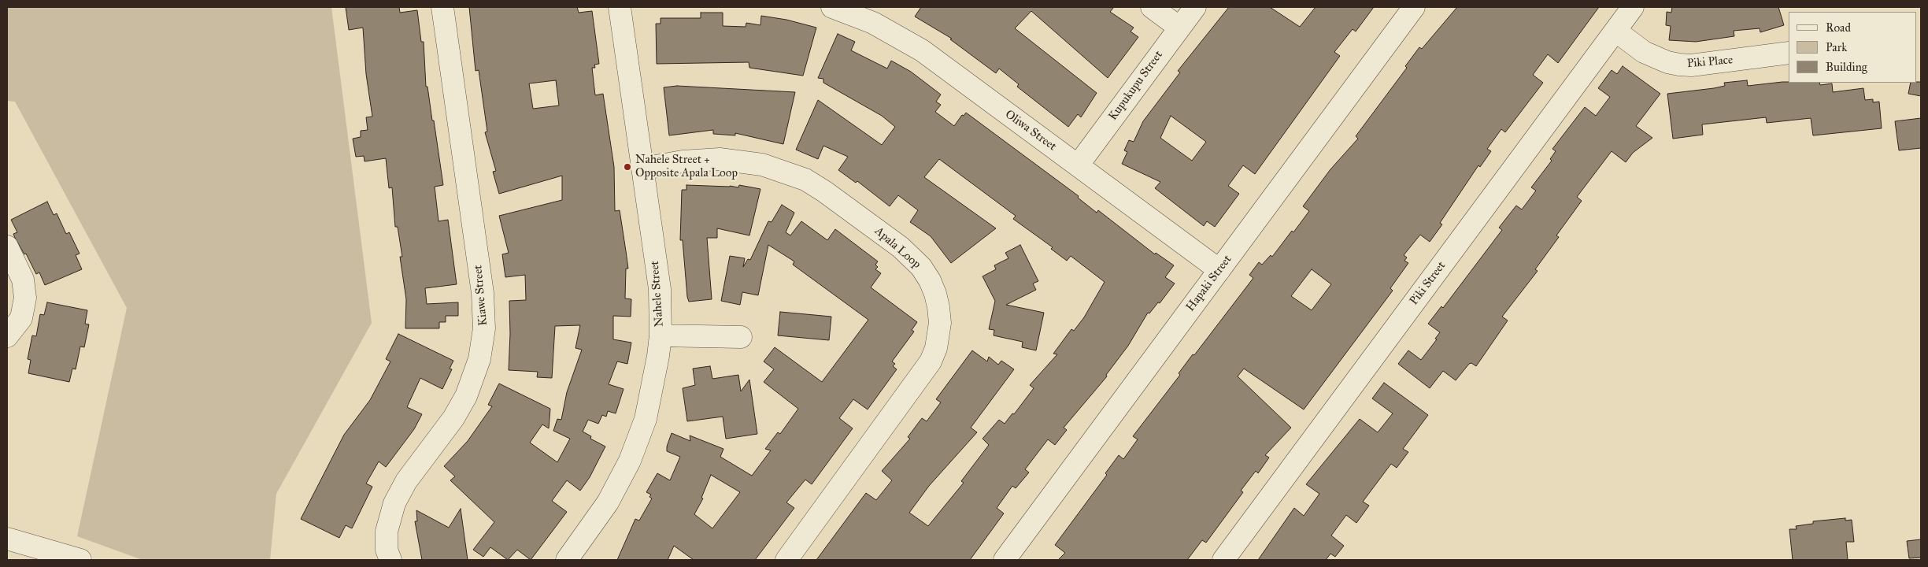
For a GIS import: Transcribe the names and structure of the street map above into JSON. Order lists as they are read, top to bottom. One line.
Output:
{"streets":{"street":["Piki Place","Kupukupu Street","Oliwa Street","Apala Loop","Hapaki Street","Piki Street","Nahele Street","Kiawe Street"]},"crossings":[["Piki Place","Piki Street"],["Kupukupu Street","Oliwa Street"],["Oliwa Street","Hapaki Street"],["Apala Loop","Nahele Street"]],"places":["Nahele Street + Opposite Apala Loop"],"legend":["Road","Park","Building"]}
